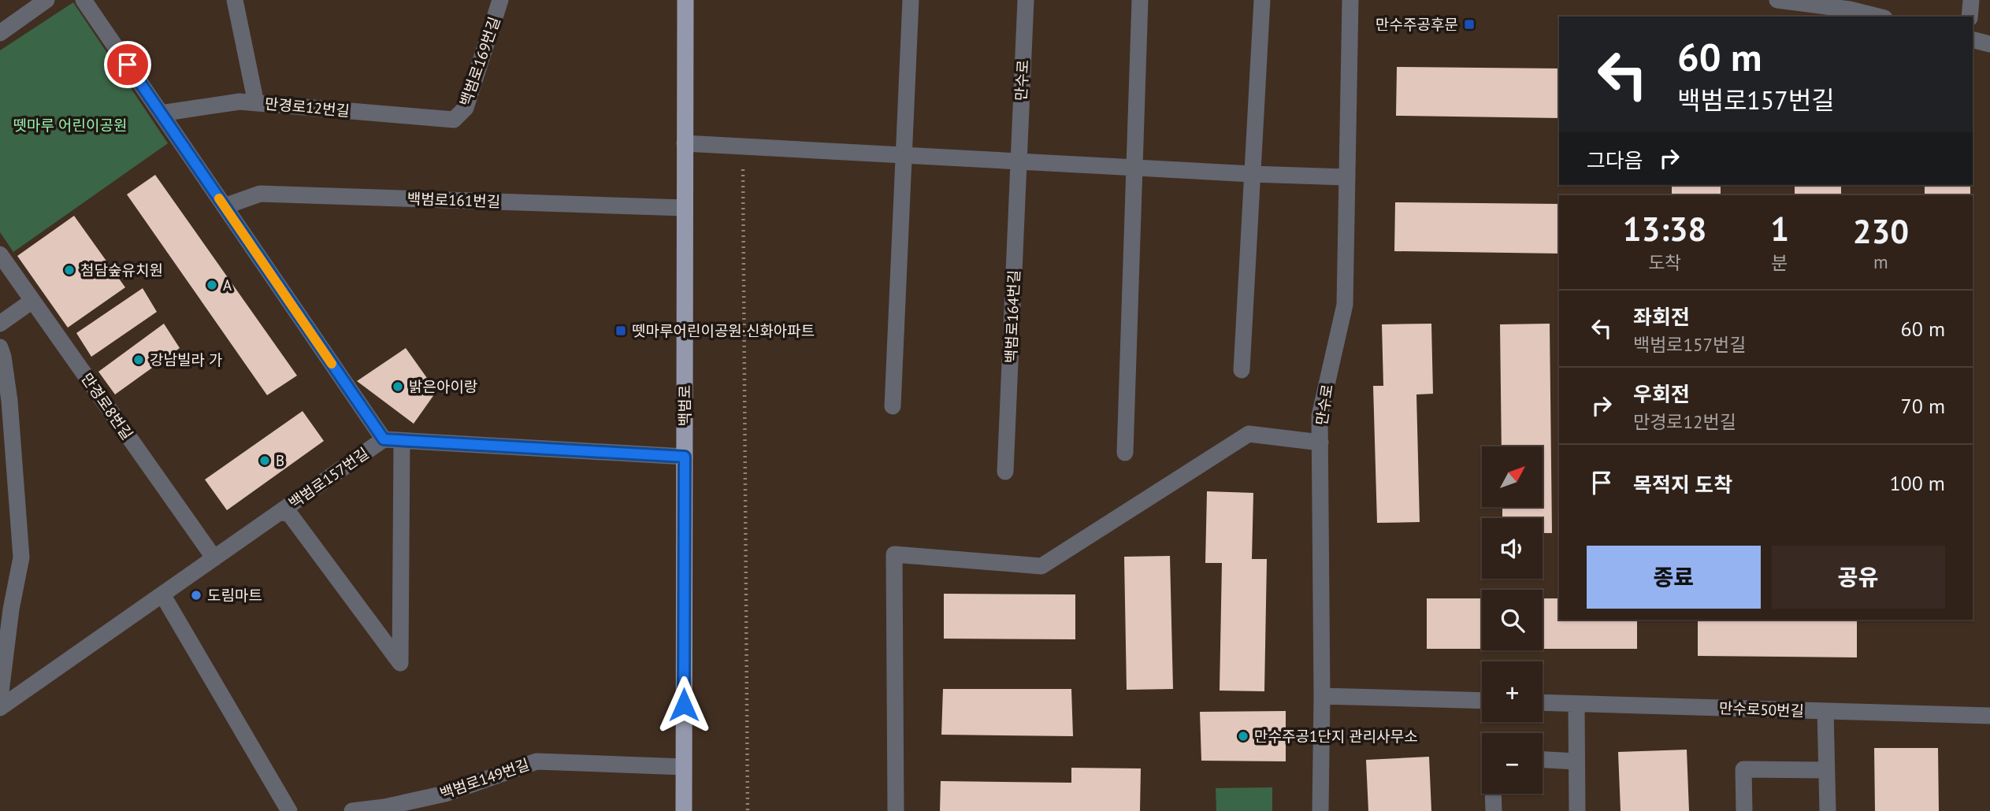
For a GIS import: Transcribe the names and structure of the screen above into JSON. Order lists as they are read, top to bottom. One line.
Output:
{"streets":{"main road":["백범로"],"street":["백범로169번길","만수로","만경로12번길","백범로161번길","백범로164번길","만경로8번길","백범로157번길","만수로50번길","백범로149번길"]},"crossings":[["백범로169번길","만경로12번길"],["만수로","백범로164번길"],["백범로161번길","백범로"],["백범로","백범로157번길"],["백범로","백범로149번길"],["만경로8번길","백범로157번길"]],"parks":["뗏마루 어린이공원"],"places":{"transit":["만수주공후문","뗏마루어린이공원·신화아파트"],"other":["첨담숲유치원","A","강남빌라 가","밝은아이랑","B","도림마트","만수주공1단지 관리사무소"]},"north":"top right","page":{"turn":["60 m","백범로157번길"],"then":"그다음","eta":["13:38","도착","1","분","230","m"],"list":[{"name":"좌회전","note":"백범로157번길","value":"60 m"},{"name":"우회전","note":"만경로12번길","value":"70 m"},{"name":"목적지 도착","value":"100 m"}],"map_buttons":["+","−"],"buttons":["종료","공유"]}}
